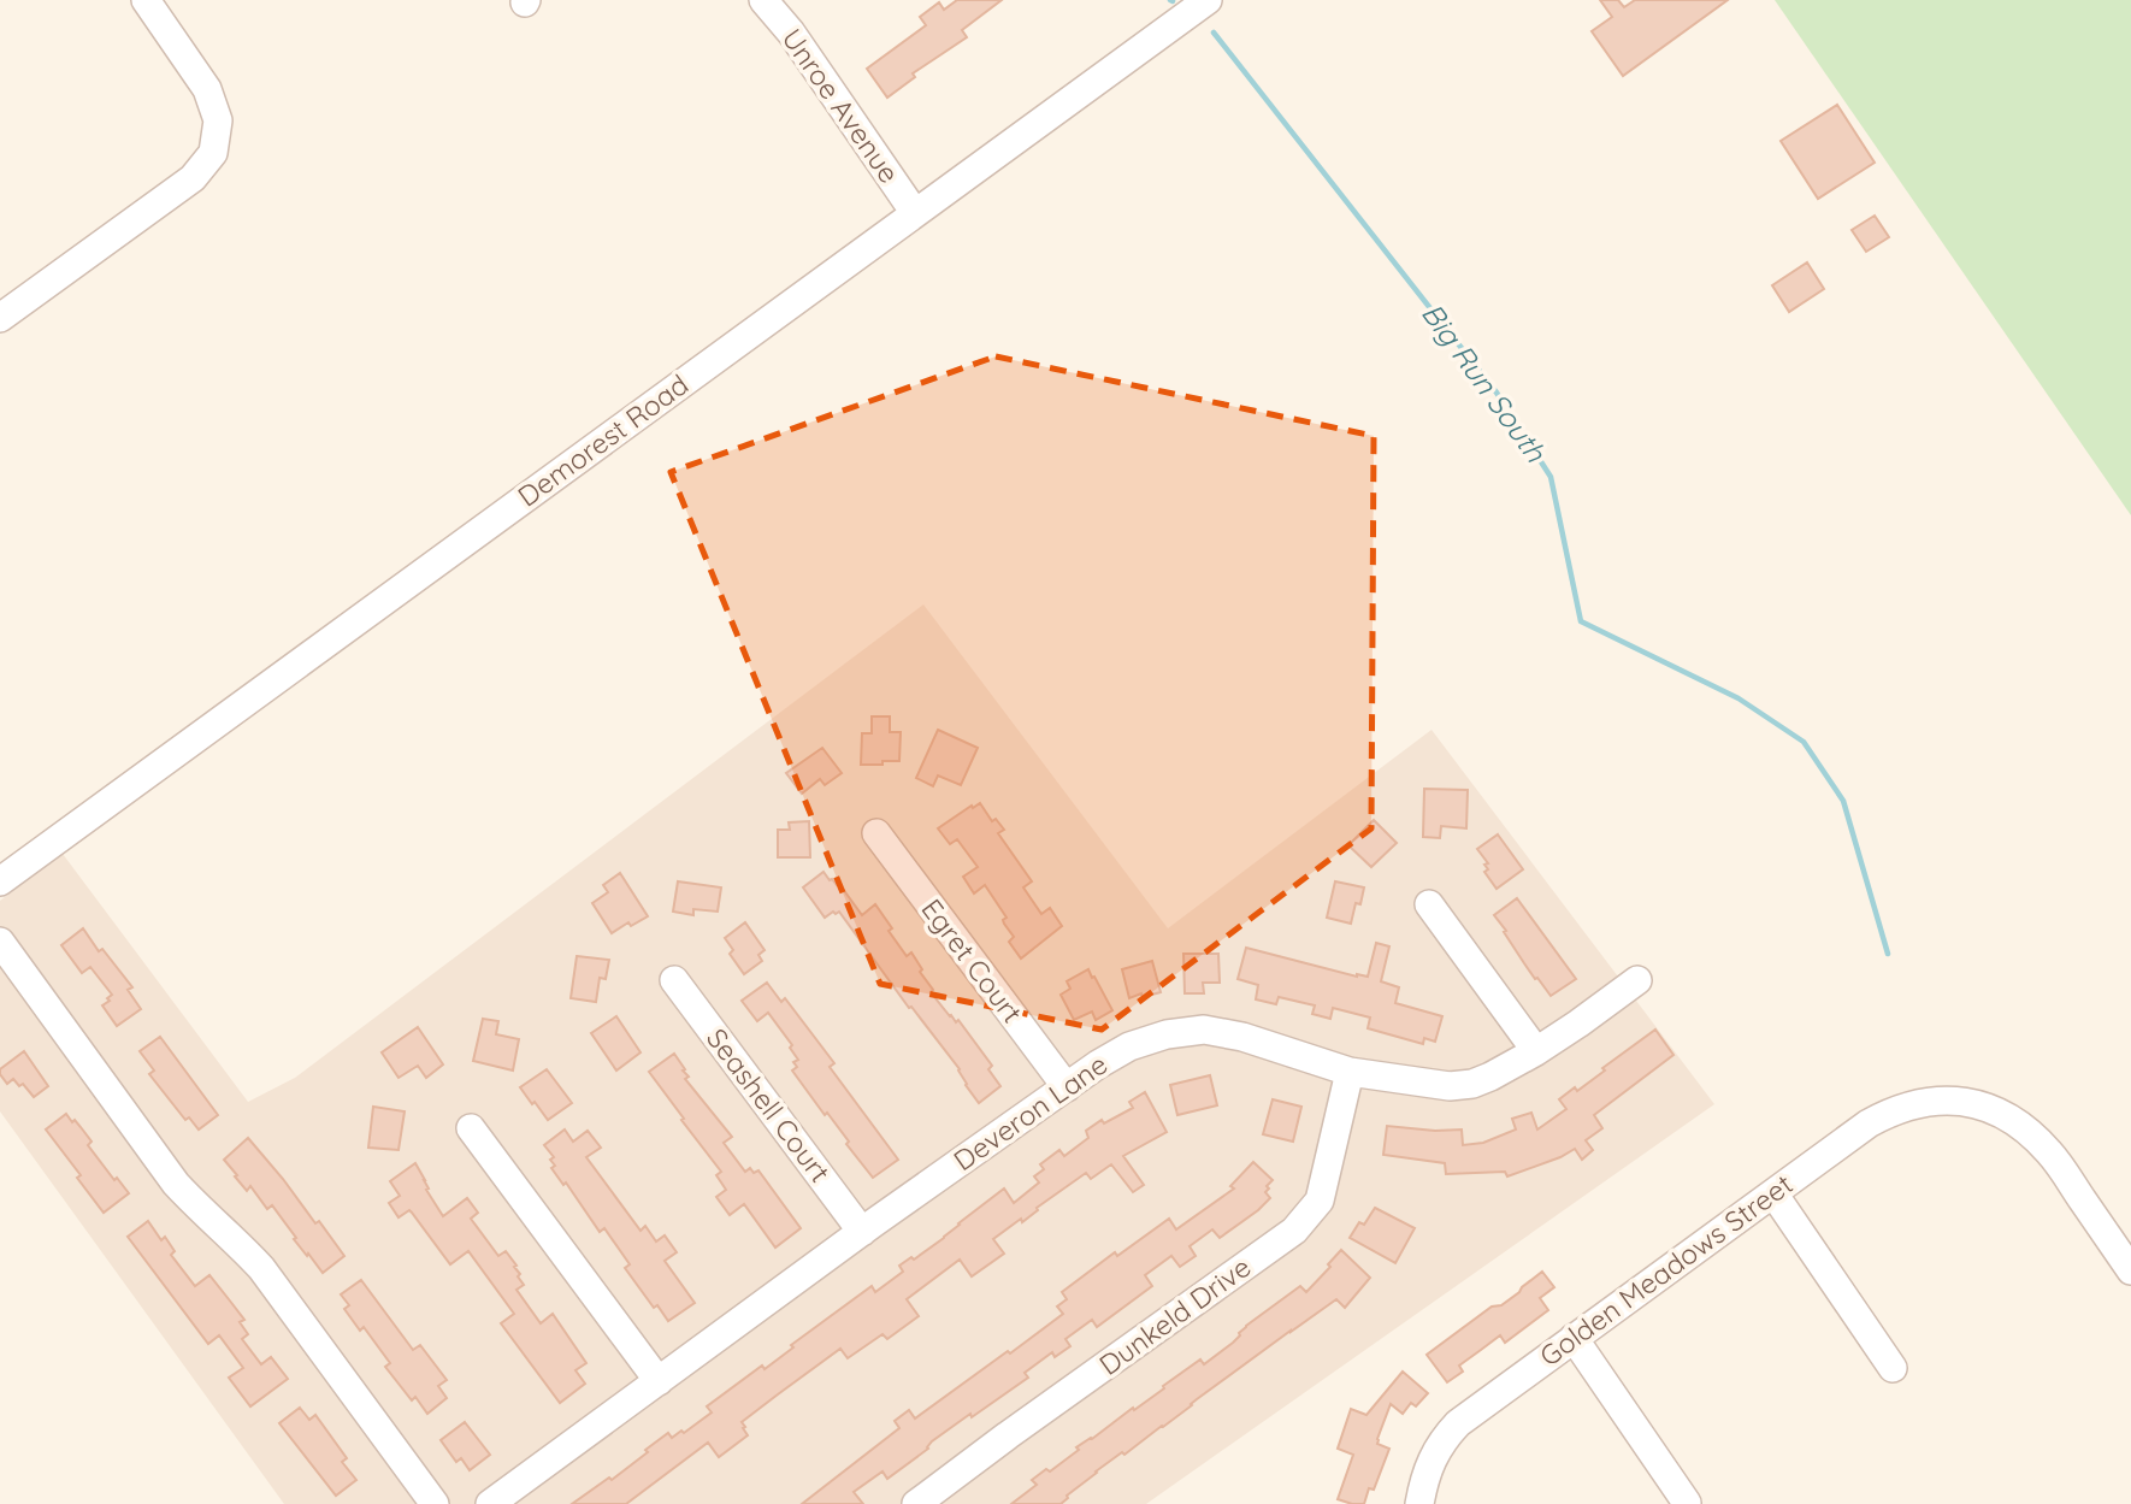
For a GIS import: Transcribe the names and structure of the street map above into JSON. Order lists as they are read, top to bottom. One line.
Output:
{"streets":{"street":["Unroe Avenue","Demorest Road","Egret Court","Seashell Court","Deveron Lane","Golden Meadows Street","Dunkeld Drive"]},"crossings":[["Unroe Avenue","Demorest Road"],["Egret Court","Deveron Lane"],["Seashell Court","Deveron Lane"],["Deveron Lane","Dunkeld Drive"]],"water":["Big Run South"]}
